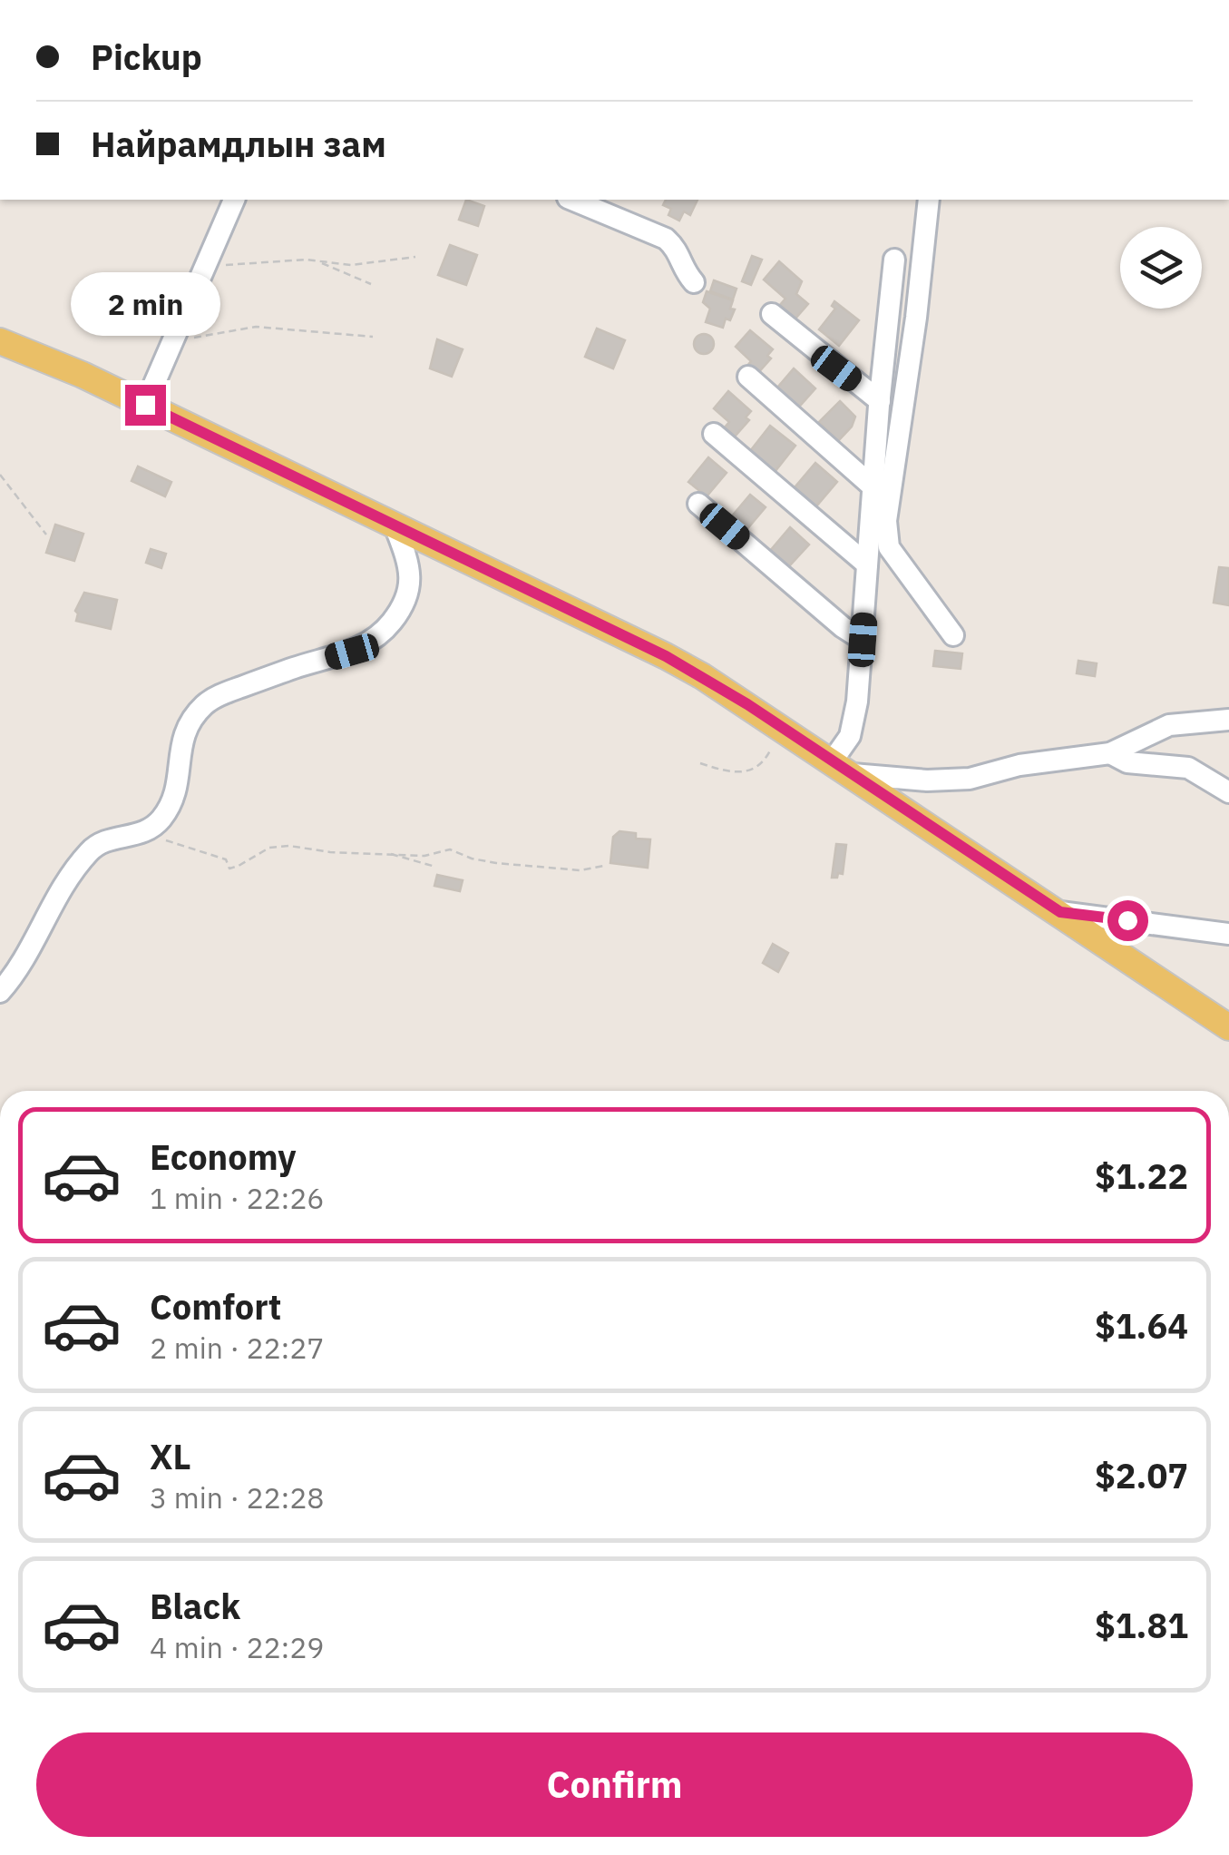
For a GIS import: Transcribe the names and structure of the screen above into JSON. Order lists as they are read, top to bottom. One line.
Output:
{"page":{"banner":["Pickup","Найрамдлын зам"],"bubble":"2 min","list":[{"name":"Economy","note":"1 min · 22:26","value":"$1.22"},{"name":"Comfort","note":"2 min · 22:27","value":"$1.64"},{"name":"XL","note":"3 min · 22:28","value":"$2.07"},{"name":"Black","note":"4 min · 22:29","value":"$1.81"}],"buttons":"Confirm"}}
